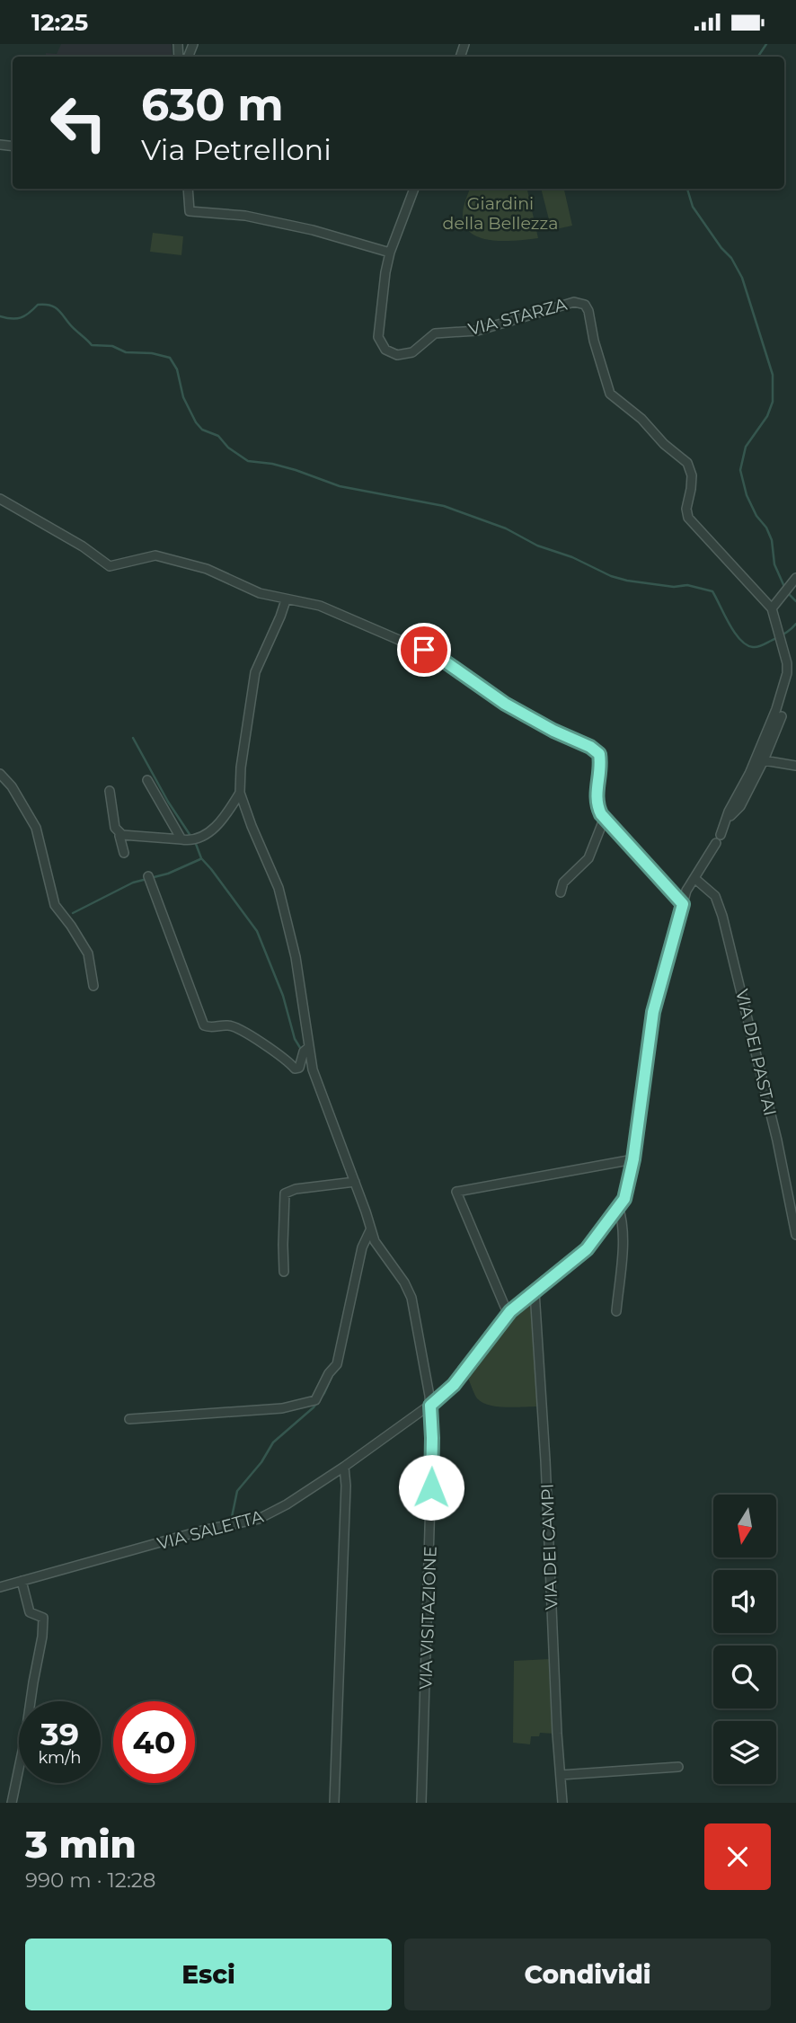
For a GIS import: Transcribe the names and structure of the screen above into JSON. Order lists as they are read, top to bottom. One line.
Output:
{"streets":{"street":["VIA STARZA","VIA DEI PASTAI","VIA SALETTA","VIA DEI CAMPI","VIA VISITAZIONE"]},"crossings":[["VIA SALETTA","VIA VISITAZIONE"]],"parks":["Giardini della Bellezza"],"north":"bottom","page":{"status":"12:25","turn":["630 m","Via Petrelloni"],"speed":"39 km/h","limit":"40","heading":["3 min","990 m · 12:28"],"buttons":["Esci","Condividi"]}}
